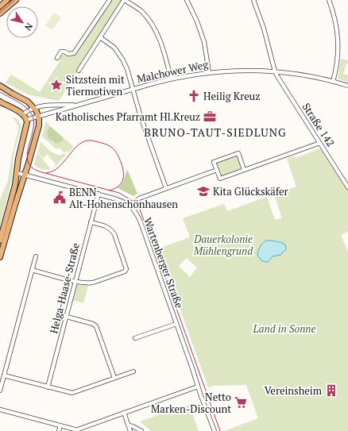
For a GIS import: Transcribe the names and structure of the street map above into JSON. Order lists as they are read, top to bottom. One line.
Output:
{"streets":{"street":["Malchower Weg","Straße 142","Wartenberger Straße","Helga-Haase-Straße"]},"crossings":[["Malchower Weg","Straße 142"]],"districts":["BRUNO-TAUT-SIEDLUNG"],"parks":["Dauerkolonie Mühlengrund","Land in Sonne"],"places":{"place":["Sitzstein mit Tiermotiven"],"church":["Heilig Kreuz"],"office":["Katholisches Pfarramt Hl.Kreuz"],"school or university":["Kita Glückskäfer"],"public building":["BENN Alt-Hohenschönhausen"],"building":["Vereinsheim"],"supermarket":["Netto Marken-Discount"]},"north":"bottom right"}
